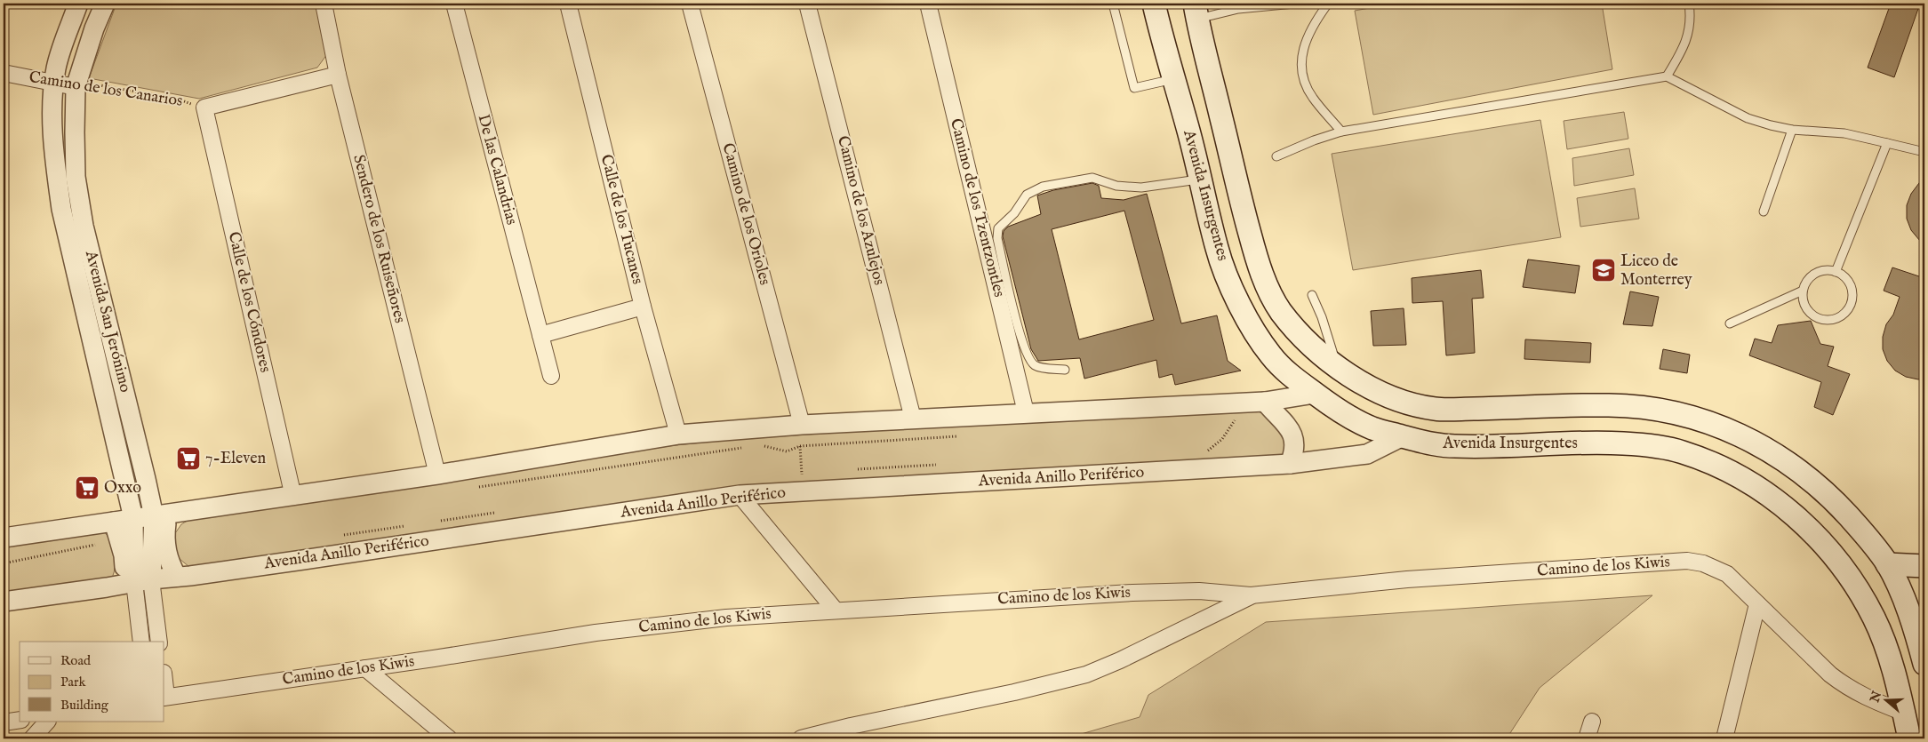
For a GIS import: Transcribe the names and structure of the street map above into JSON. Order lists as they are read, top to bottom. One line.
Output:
{"streets":{"main road":["Avenida Insurgentes"],"street":["Camino de los Canarios","De las Calandrias","Camino de los Tzentzontles","Camino de los Azulejos","Camino de los Orioles","Calle de los Tucanes","Sendero de los Ruiseñores","Calle de los Cóndores","Avenida San Jerónimo","Avenida Anillo Periférico","Camino de los Kiwis"]},"crossings":[["Camino de los Canarios","Sendero de los Ruiseñores"],["Camino de los Canarios","Calle de los Cóndores"],["Camino de los Canarios","Avenida San Jerónimo"],["Avenida Insurgentes","Avenida Anillo Periférico"],["Avenida Insurgentes","Camino de los Kiwis"],["Avenida San Jerónimo","Avenida Anillo Periférico"]],"places":{"school or university":["Liceo de Monterrey"],"supermarket":["7-Eleven","Oxxo"]},"legend":["Road","Park","Building"],"north":"left"}
